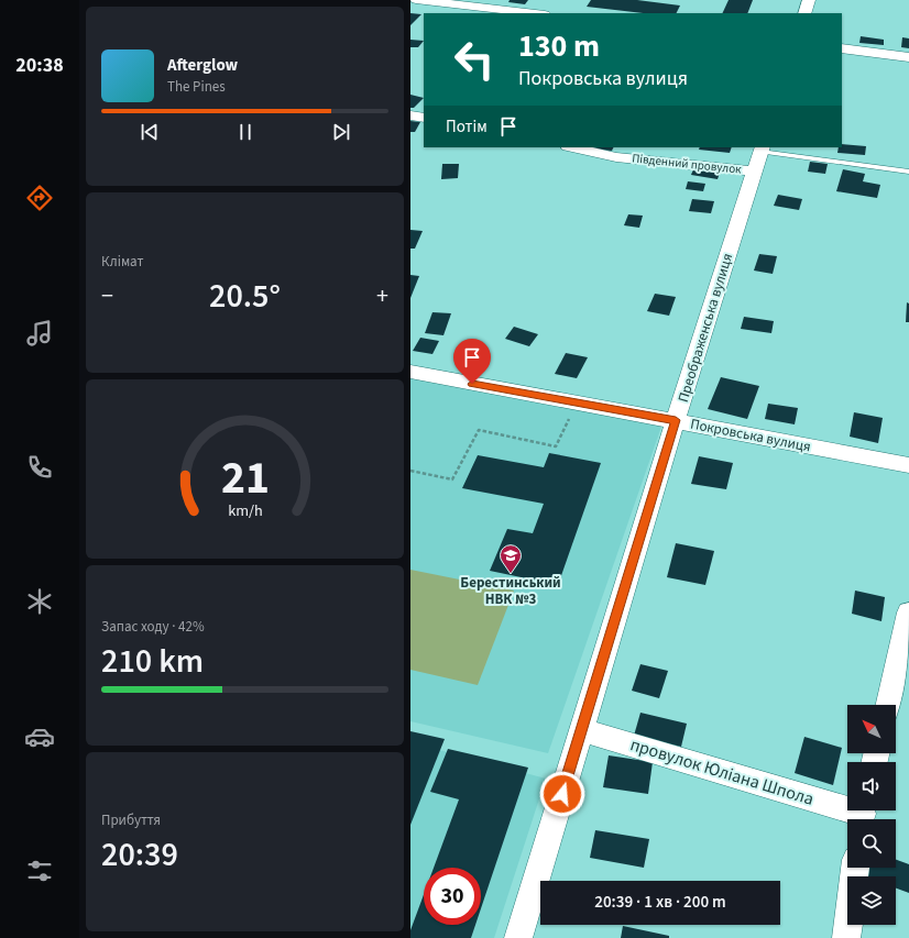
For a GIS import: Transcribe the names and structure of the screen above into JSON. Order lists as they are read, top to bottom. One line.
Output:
{"streets":{"street":["Південний провулок","Преображенська вулиця","Покровська вулиця","провулок Юліана Шпола"]},"crossings":[["Південний провулок","Преображенська вулиця"],["Преображенська вулиця","Покровська вулиця"],["Преображенська вулиця","провулок Юліана Шпола"]],"places":{"school or university":["Берестинський НВК №3"]},"north":"top left","page":{"tabs":"20:38","turn":["130 m","Покровська вулиця"],"song":["Afterglow","The Pines"],"then":"Потім","tile":["Клімат",["Запас ходу · 42%","210 km"],["Прибуття","20:39"]],"heat":["−","20.5°","+"],"limit":"30","trip":"20:39 · 1 хв · 200 m","gauge":["21","km/h"]}}
